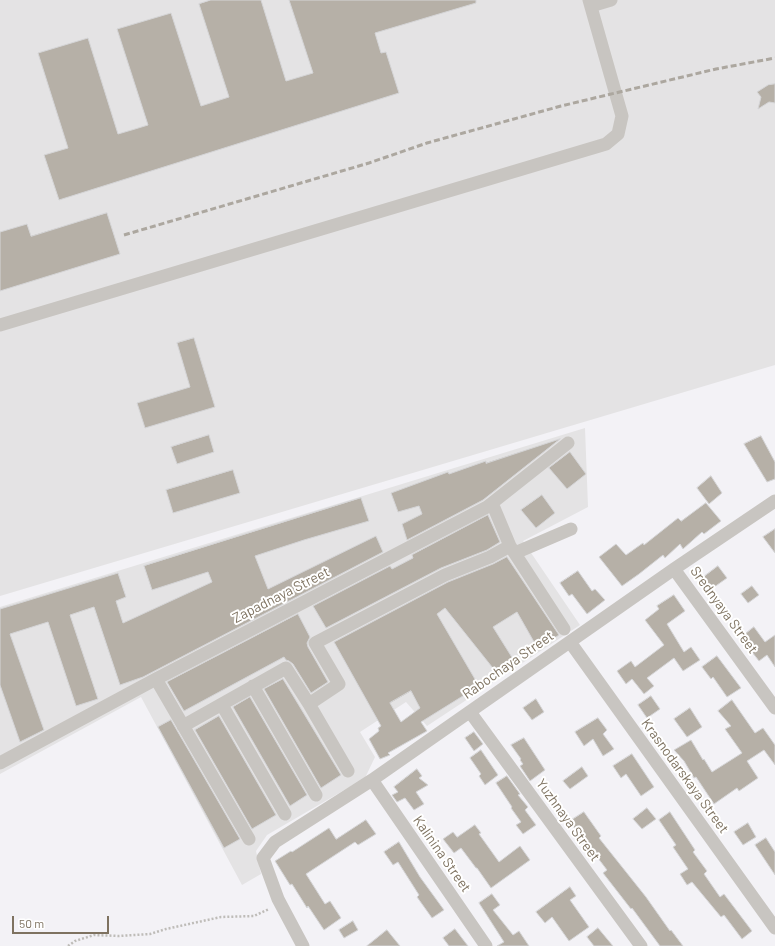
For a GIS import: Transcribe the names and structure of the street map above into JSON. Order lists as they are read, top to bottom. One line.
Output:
{"streets":{"street":["Zapadnaya Street","Srednyaya Street","Rabochaya Street","Krasnodarskaya Street","Yuzhnaya Street","Kalinina Street"]},"crossings":[["Srednyaya Street","Rabochaya Street"],["Rabochaya Street","Krasnodarskaya Street"],["Rabochaya Street","Yuzhnaya Street"],["Rabochaya Street","Kalinina Street"]],"scale_bar":"50 m"}
